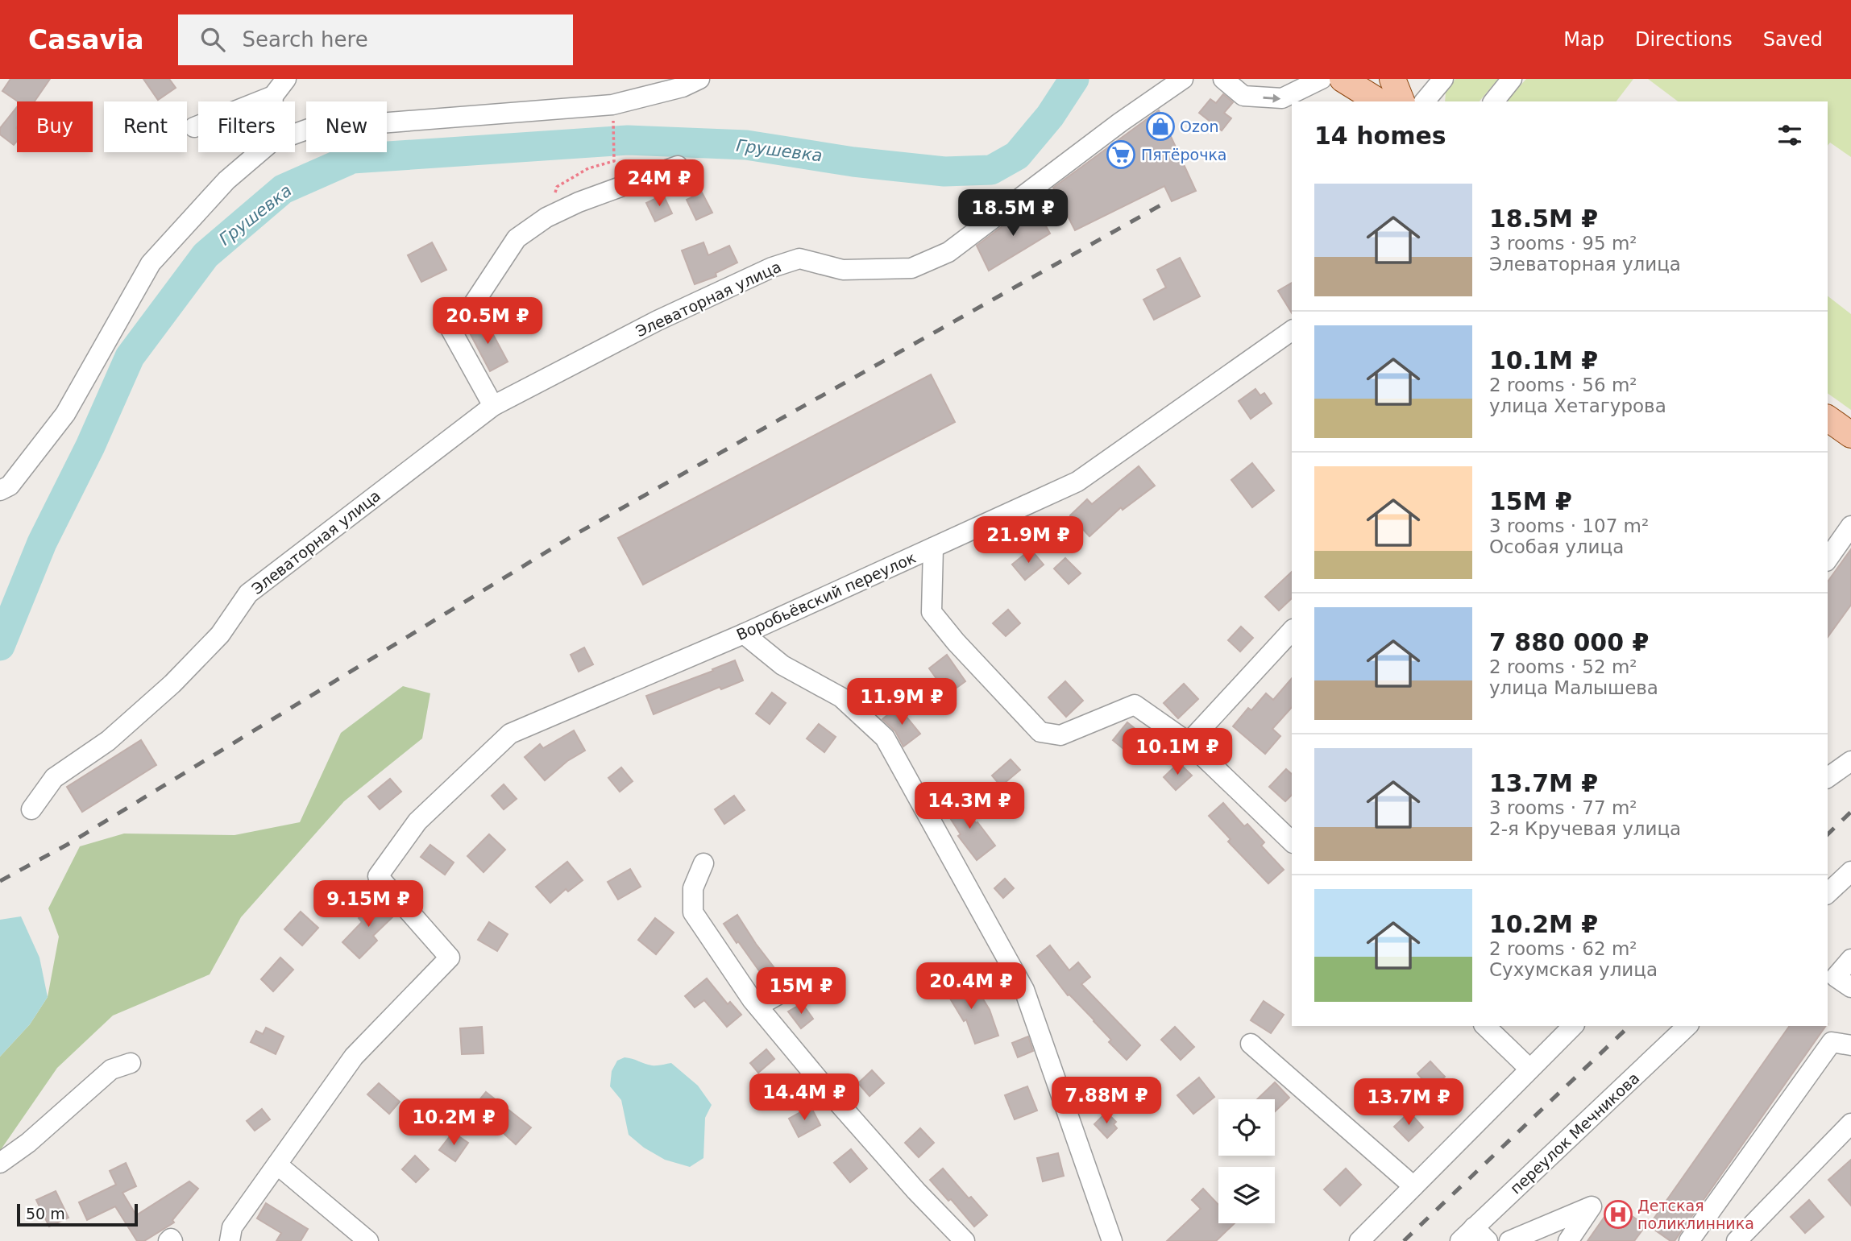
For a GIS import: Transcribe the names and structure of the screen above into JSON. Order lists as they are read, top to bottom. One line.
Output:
{"streets":{"street":["Элеваторная улица","Воробьёвский переулок","переулок Мечникова"]},"water":["Грушевка"],"places":{"shop":["Ozon"],"supermarket":["Пятёрочка"],"hospital":["Детская поликлинника"]},"scale_bar":"50 m","page":{"header":"Casavia","search":"Search here","nav":["Map","Directions","Saved"],"chip":["Buy","Rent","Filters","New"],"heading":"14 homes","price":["24M ₽","18.5M ₽","20.5M ₽","21.9M ₽","11.9M ₽","10.1M ₽","14.3M ₽","9.15M ₽","20.4M ₽","15M ₽","14.4M ₽","7.88M ₽","13.7M ₽","10.2M ₽"],"list":[{"name":"18.5M ₽","note":"3 rooms · 95 m² · Элеваторная улица"},{"name":"10.1M ₽","note":"2 rooms · 56 m² · улица Хетагурова"},{"name":"15M ₽","note":"3 rooms · 107 m² · Особая улица"},{"name":"7 880 000 ₽","note":"2 rooms · 52 m² · улица Малышева"},{"name":"13.7M ₽","note":"3 rooms · 77 m² · 2-я Кручевая улица"},{"name":"10.2M ₽","note":"2 rooms · 62 m² · Сухумская улица"}],"scale":"50 m"}}
